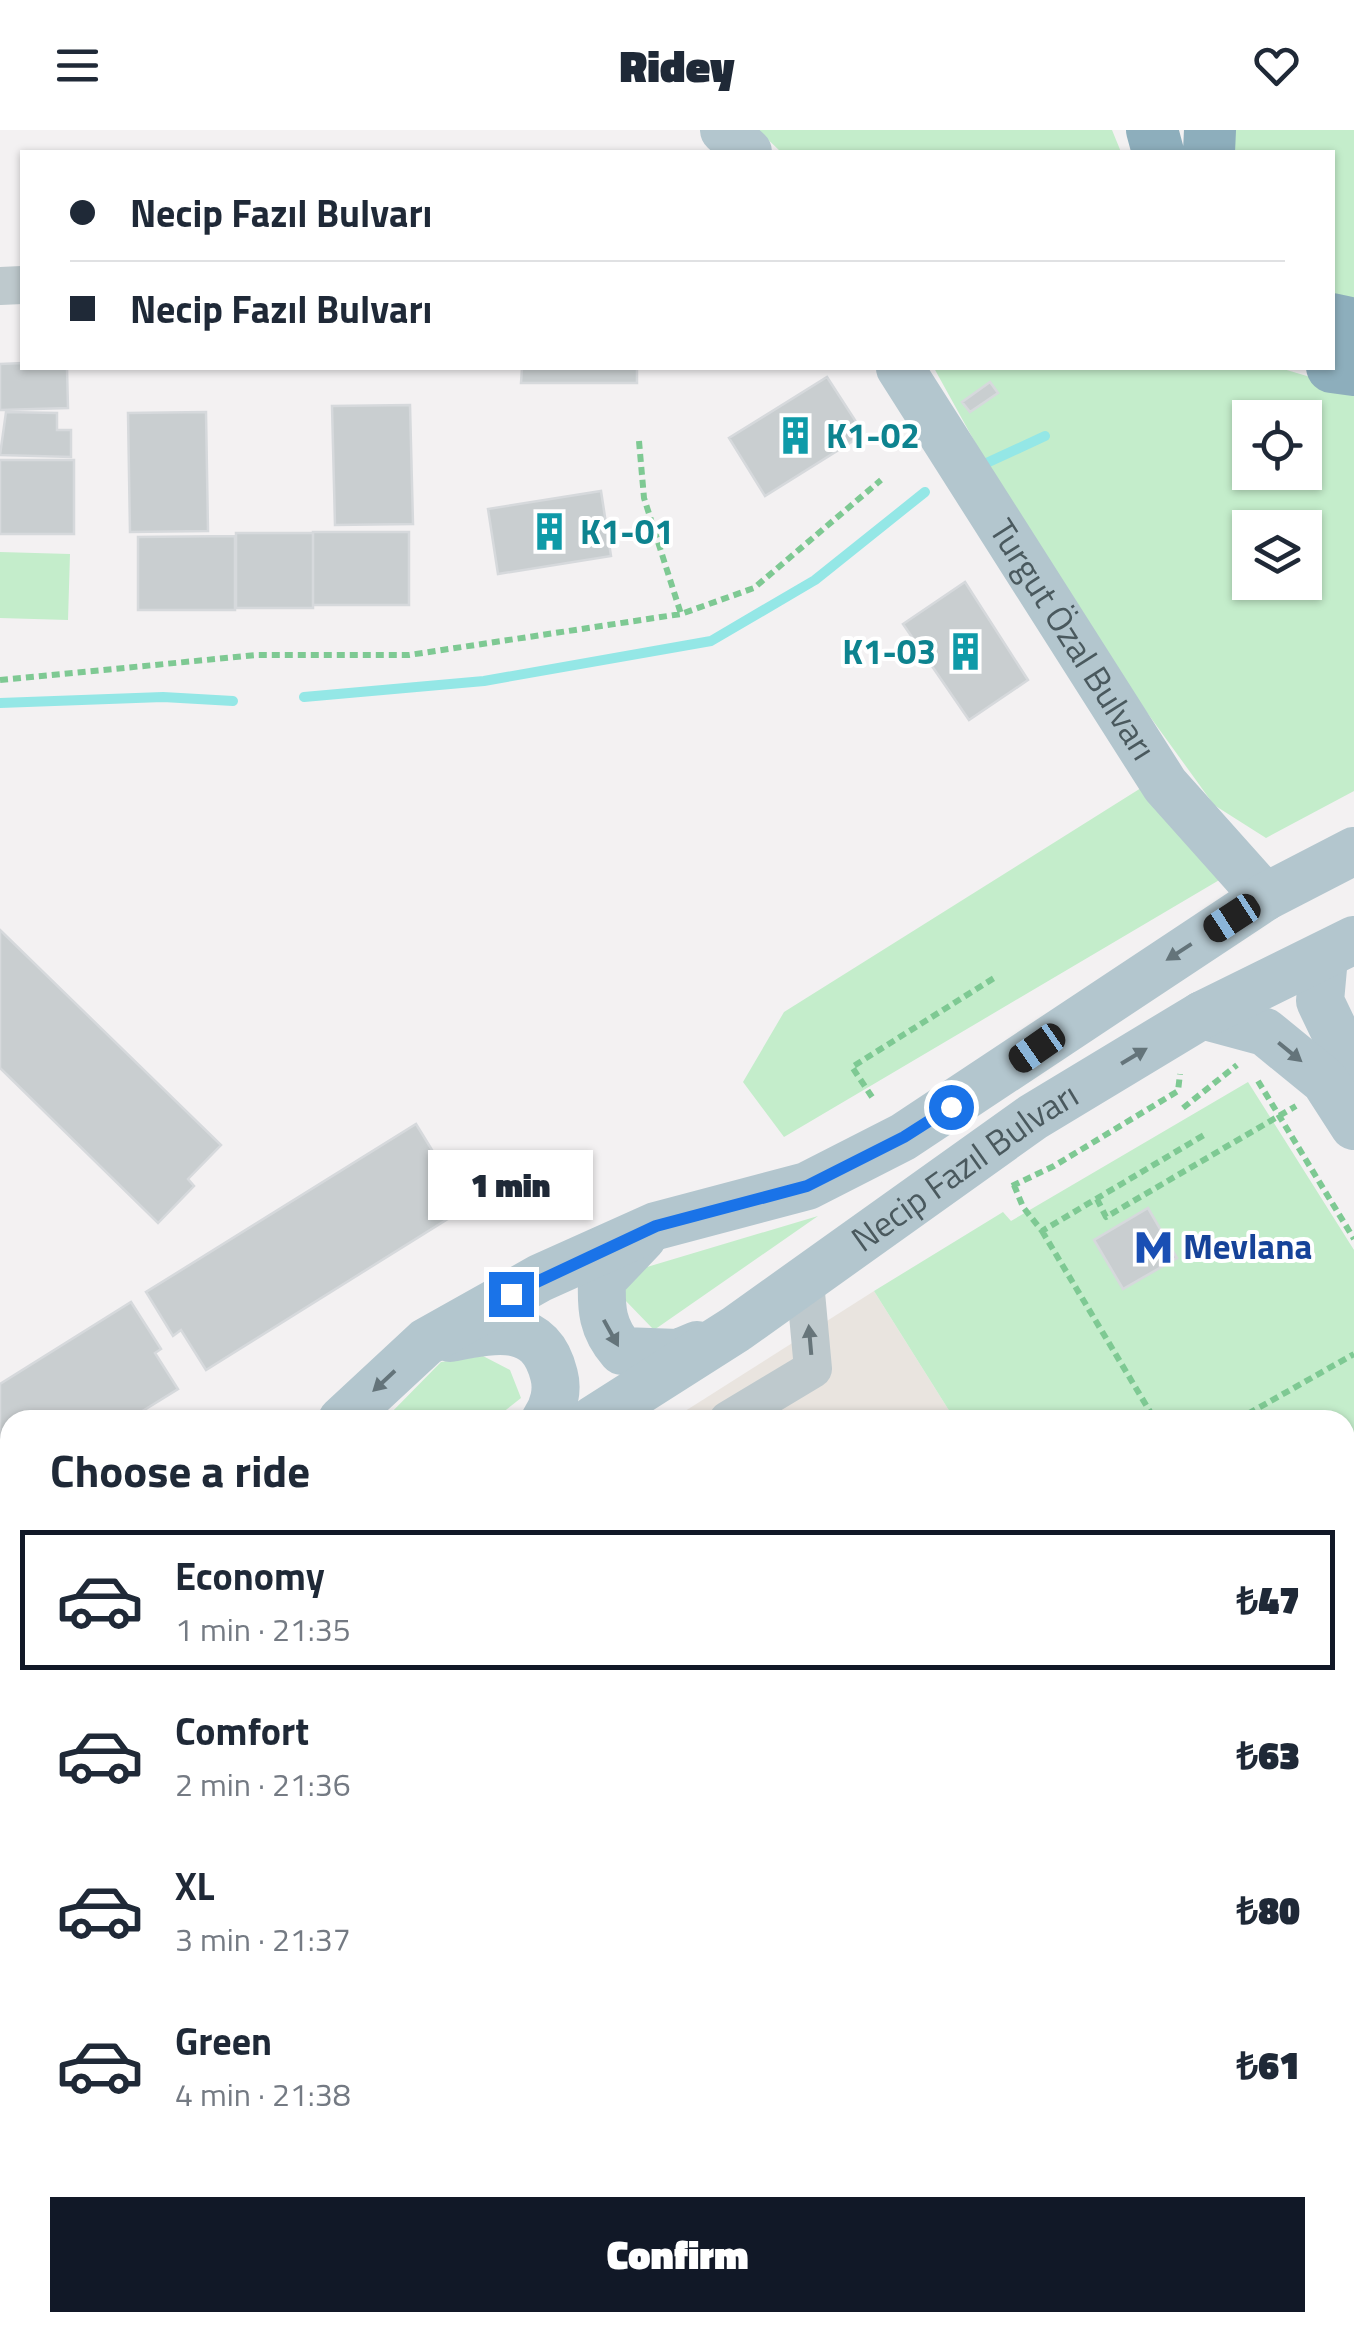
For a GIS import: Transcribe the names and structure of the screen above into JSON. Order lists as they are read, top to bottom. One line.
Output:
{"streets":{"main road":["Turgut Özal Bulvarı","Necip Fazıl Bulvarı"]},"crossings":[["Turgut Özal Bulvarı","Necip Fazıl Bulvarı"]],"places":{"building":["K1-02","K1-01","K1-03"],"metro station":["Mevlana"]},"page":{"header":"Ridey","banner":["Necip Fazıl Bulvarı","Necip Fazıl Bulvarı"],"bubble":"1 min","heading":"Choose a ride","list":[{"name":"Economy","note":"1 min · 21:35","value":"₺47"},{"name":"Comfort","note":"2 min · 21:36","value":"₺63"},{"name":"XL","note":"3 min · 21:37","value":"₺80"},{"name":"Green","note":"4 min · 21:38","value":"₺61"}],"buttons":"Confirm"}}
